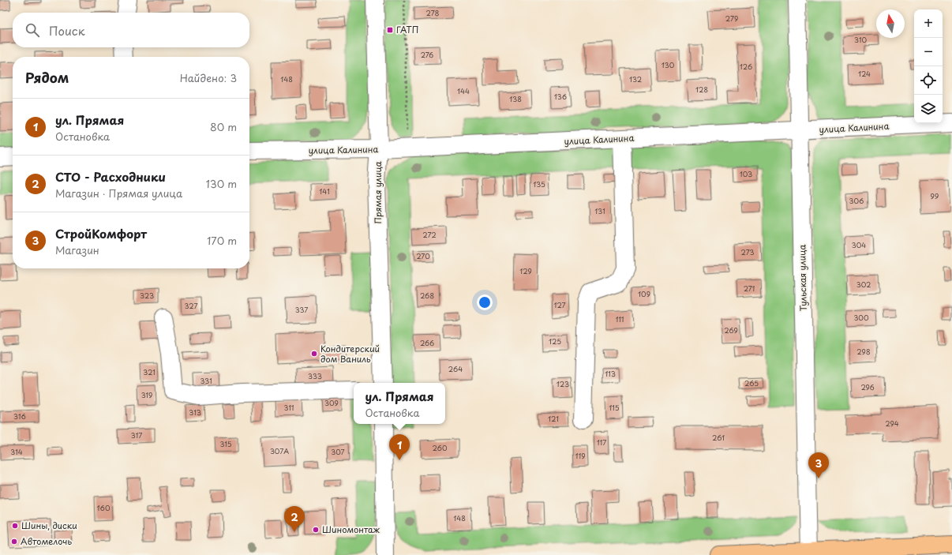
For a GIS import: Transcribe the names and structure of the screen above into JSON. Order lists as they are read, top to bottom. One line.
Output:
{"streets":{"street":["улица Калинина","Прямая улица","Тульская улица"]},"crossings":[["улица Калинина","Прямая улица"],["улица Калинина","Тульская улица"]],"places":{"transit":["ГАТП"],"other":["Кондитерский дом Ваниль","Шины, диски","Шиномонтаж","Автомелочь"]},"house_numbers":["278","279","310","276","130","126","124","148","132","128","144","136","138","103","135","141","99","306","131","272","304","273","270","129","302","271","109","323","268","127","327","337","300","111","269","125","266","298","264","321","113","333","331","265","123","296","319","309","311","115","313","316","121","294","317","261","117","315","260","307А","314","307","119","160","148"],"north":"top","page":{"map_buttons":["+","−"],"search":"Поиск","heading":["Рядом","Найдено: 3"],"list":[{"mark":"1","name":"ул. Прямая","note":"Остановка","value":"80 m"},{"mark":"2","name":"СТО - Расходники","note":"Магазин · Прямая улица","value":"130 m"},{"mark":"3","name":"СтройКомфорт","note":"Магазин","value":"170 m"}],"popup":["ул. Прямая","Остановка"],"pins":["1","3","2"]}}
